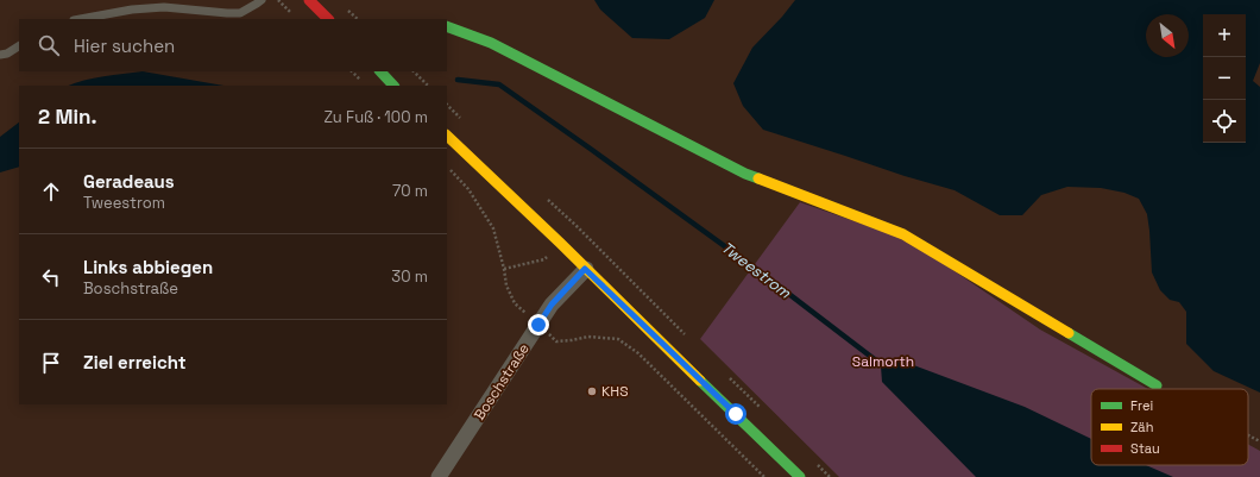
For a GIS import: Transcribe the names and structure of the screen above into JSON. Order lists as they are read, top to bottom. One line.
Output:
{"streets":{"street":["Boschstraße"]},"water":["Tweestrom"],"parks":["Salmorth"],"places":["KHS"],"legend":["Frei","Zäh","Stau"],"north":"bottom right","page":{"map_buttons":["+","−"],"search":"Hier suchen","heading":["2 Min.","Zu Fuß · 100 m"],"list":[["Geradeaus","Tweestrom","70 m"],["Links abbiegen","Boschstraße","30 m"],"Ziel erreicht"]}}
